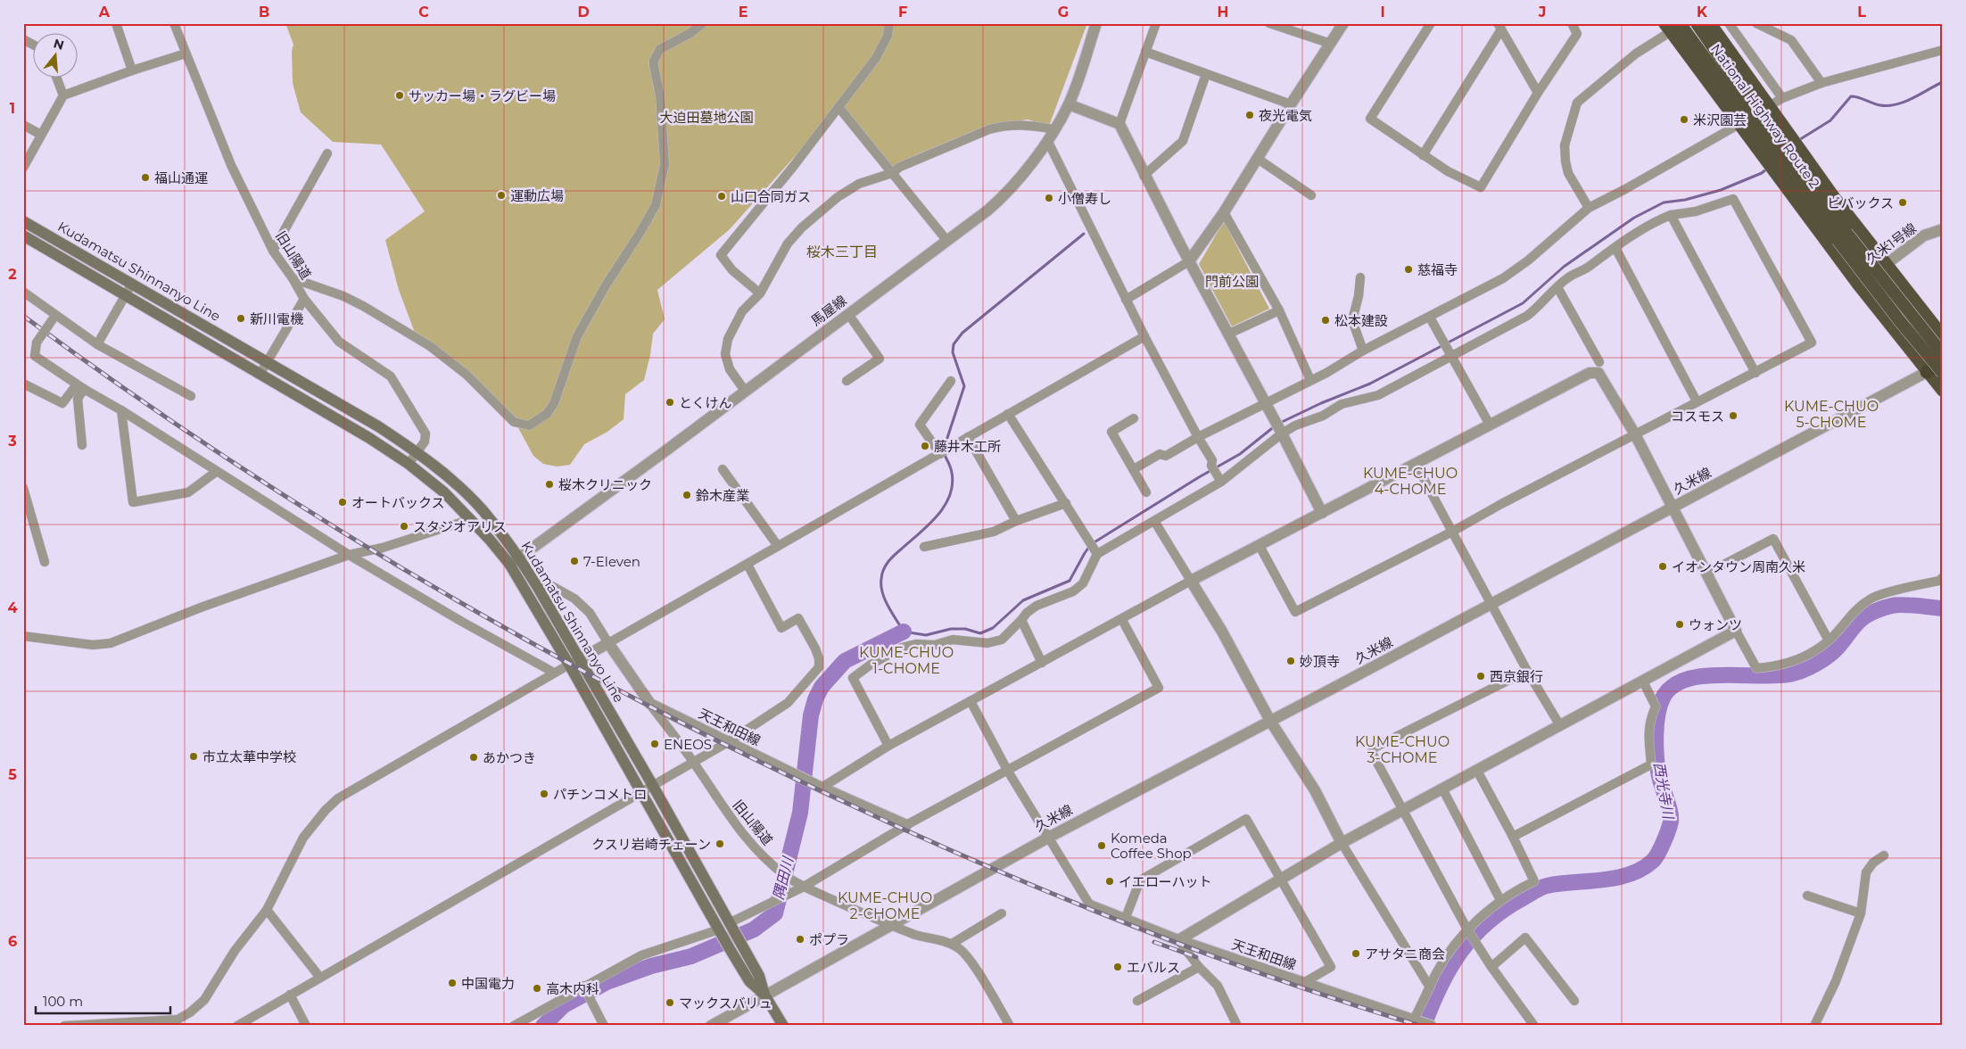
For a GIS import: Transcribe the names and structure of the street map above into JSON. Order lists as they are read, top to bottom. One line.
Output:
{"streets":{"highway":["National Highway Route 2"],"main road":["Kudamatsu Shinnanyo Line"],"street":["久米1号線","旧山陽道","馬屋線","久米線","天王和田線"]},"crossings":[["旧山陽道","Kudamatsu Shinnanyo Line"],["旧山陽道","久米線"],["旧山陽道","天王和田線"],["Kudamatsu Shinnanyo Line","馬屋線"],["Kudamatsu Shinnanyo Line","久米線"]],"districts":["桜木三丁目","KUME-CHUO 5-CHOME","KUME-CHUO 4-CHOME","KUME-CHUO 1-CHOME","KUME-CHUO 3-CHOME","KUME-CHUO 2-CHOME"],"water":["西光寺川","隅田川"],"parks":["大迫田墓地公園","門前公園"],"places":["サッカー場・ラグビー場","夜光電気","米沢園芸","福山通運","運動広場","山口合同ガス","小僧寿し","ビバックス","慈福寺","新川電機","松本建設","とくけん","コスモス","藤井木工所","桜木クリニック","鈴木産業","オートバックス","スタジオアリス","7-Eleven","イオンタウン周南久米","ウォンツ","妙頂寺","西京銀行","ENEOS","市立太華中学校","あかつき","パチンコメトロ","クスリ岩崎チェーン","Komeda Coffee Shop","イエローハット","ポプラ","アサタニ商会","エバルス","中国電力","高木内科","マックスバリュ"],"scale_bar":"100 m","north":"top","grid":{"columns":["A","B","C","D","E","F","G","H","I","J","K","L"],"rows":["1","2","3","4","5","6"]}}
